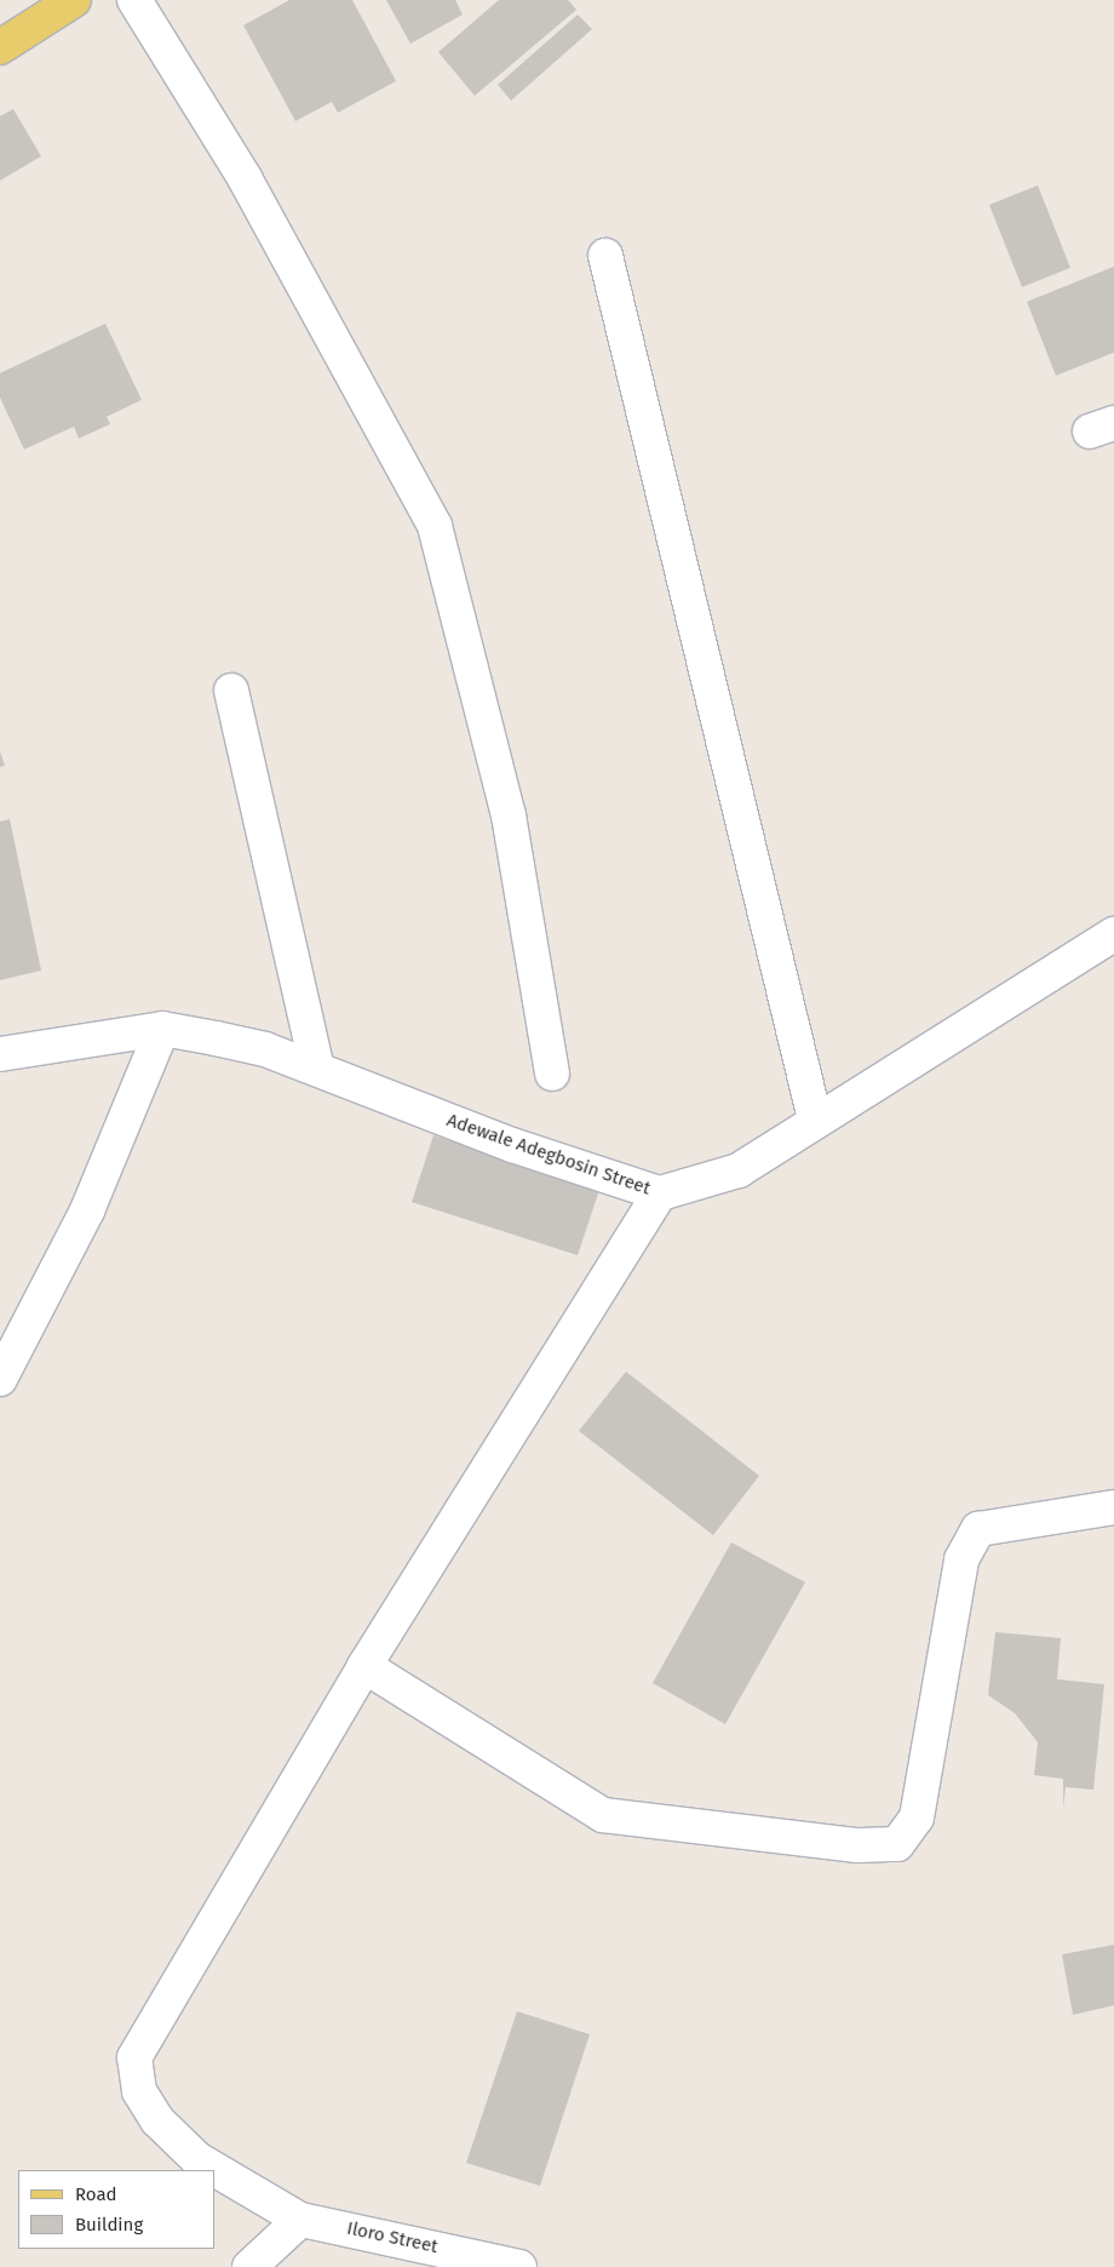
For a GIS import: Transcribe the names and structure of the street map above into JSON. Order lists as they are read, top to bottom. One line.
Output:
{"streets":{"street":["Adewale Adegbosin Street","Iloro Street"]},"crossings":[["Adewale Adegbosin Street","Iloro Street"]],"legend":["Road","Building"]}
